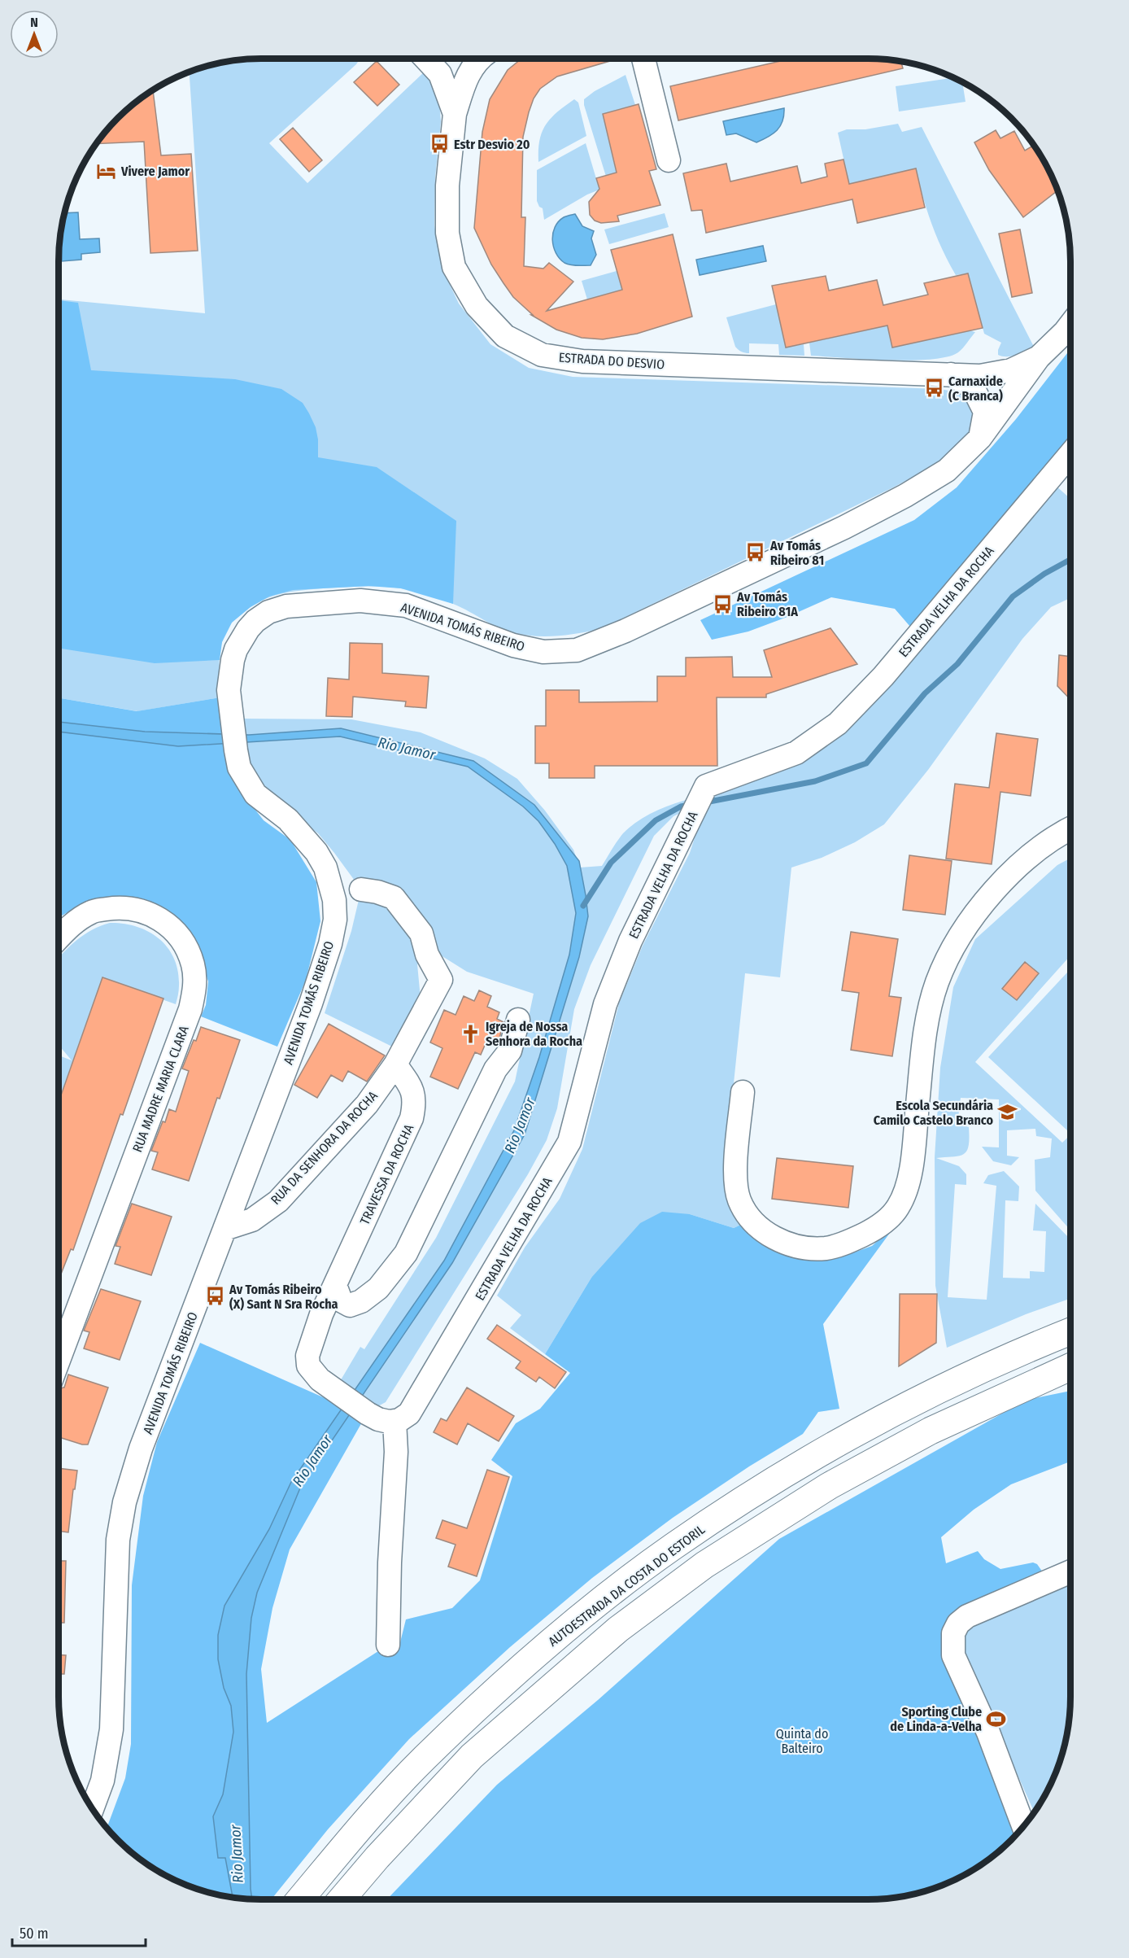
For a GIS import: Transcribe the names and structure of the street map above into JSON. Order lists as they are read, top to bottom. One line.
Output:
{"streets":{"highway":["AUTOESTRADA DA COSTA DO ESTORIL"],"street":["ESTRADA DO DESVIO","ESTRADA VELHA DA ROCHA","AVENIDA TOMÁS RIBEIRO","RUA MADRE MARIA CLARA","RUA DA SENHORA DA ROCHA","TRAVESSA DA ROCHA"]},"crossings":[["ESTRADA DO DESVIO","AVENIDA TOMÁS RIBEIRO"],["AVENIDA TOMÁS RIBEIRO","RUA DA SENHORA DA ROCHA"],["RUA DA SENHORA DA ROCHA","TRAVESSA DA ROCHA"]],"water":["Rio Jamor"],"parks":["Quinta do Balteiro"],"places":{"bus stop":["Estr Desvio 20","Carnaxide (C Branca)","Av Tomás Ribeiro 81","Av Tomás Ribeiro 81A","Av Tomás Ribeiro (X) Sant N Sra Rocha"],"hotel":["Vivere Jamor"],"church":["Igreja de Nossa Senhora da Rocha"],"school or university":["Escola Secundária Camilo Castelo Branco"],"sports":["Sporting Clube de Linda-a-Velha"]},"scale_bar":"50 m","north":"top"}
